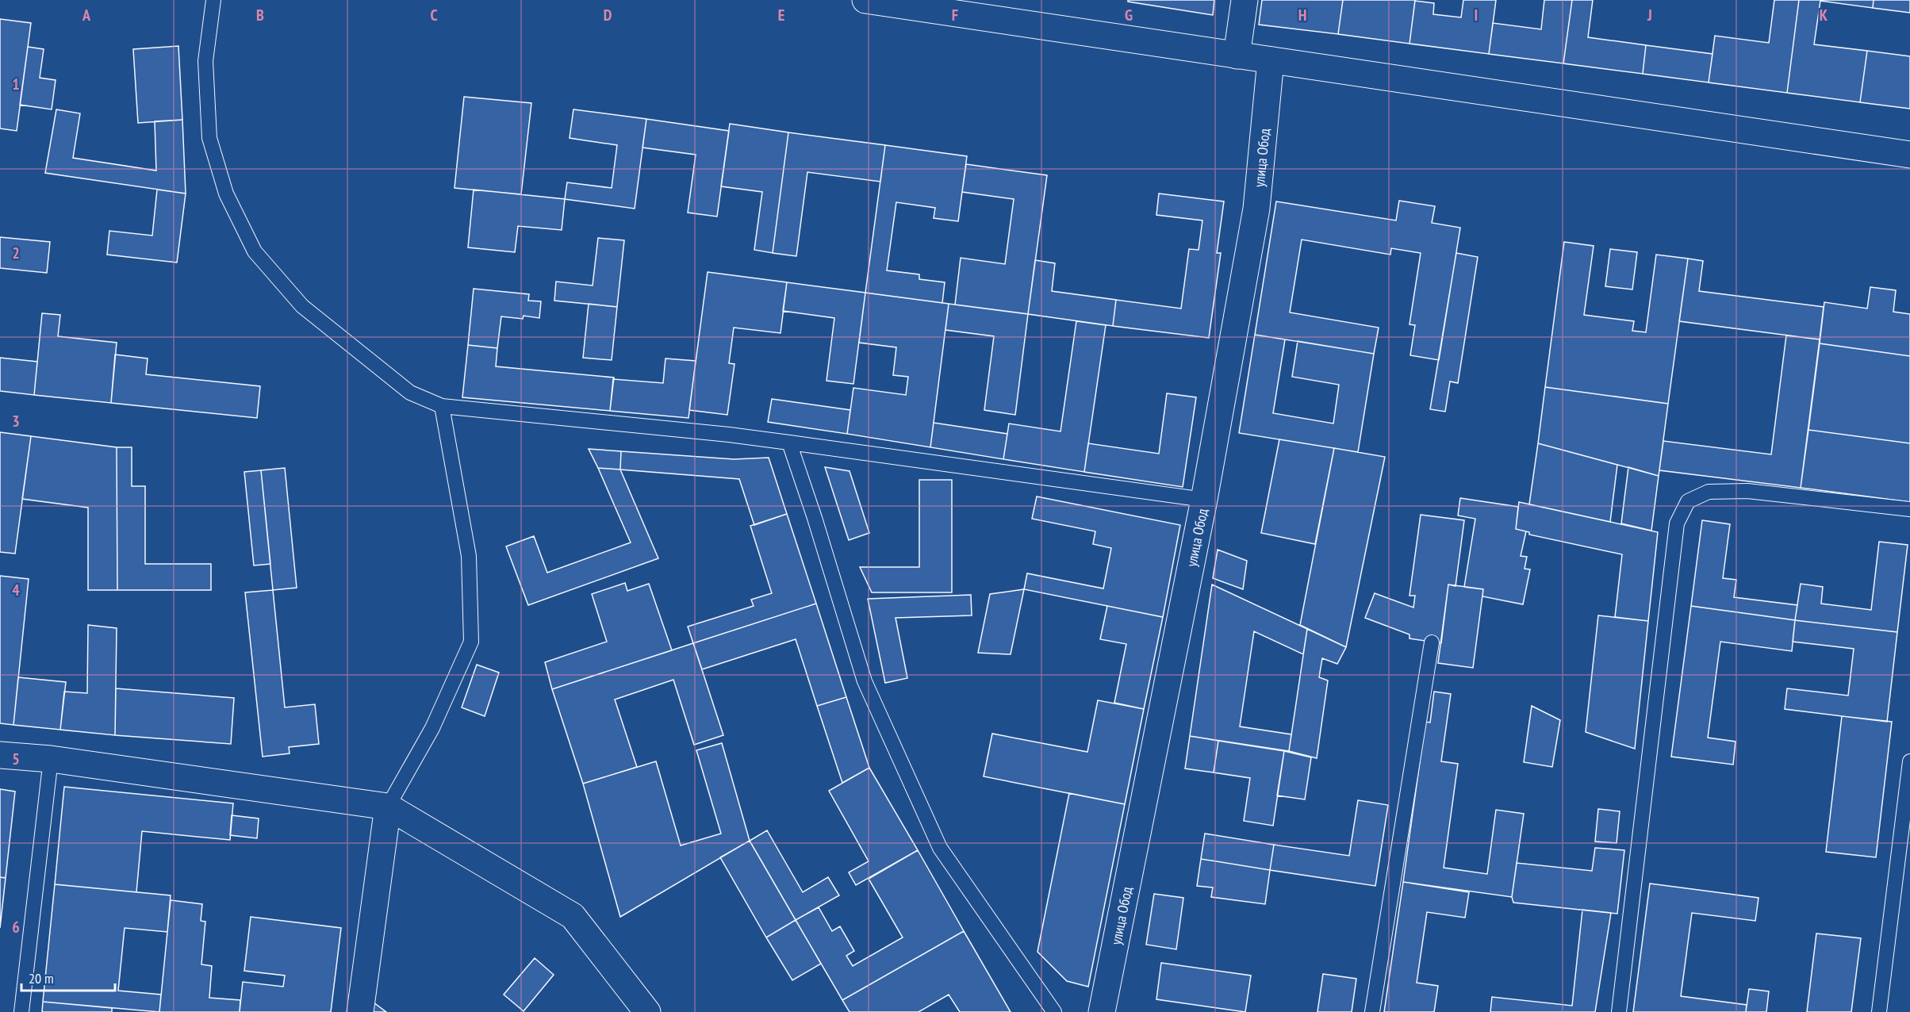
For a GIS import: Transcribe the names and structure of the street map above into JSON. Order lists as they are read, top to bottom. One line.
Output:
{"streets":{"street":["улица Обод"]},"scale_bar":"20 m","grid":{"columns":["A","B","C","D","E","F","G","H","I","J","K"],"rows":["1","2","3","4","5","6"]}}
